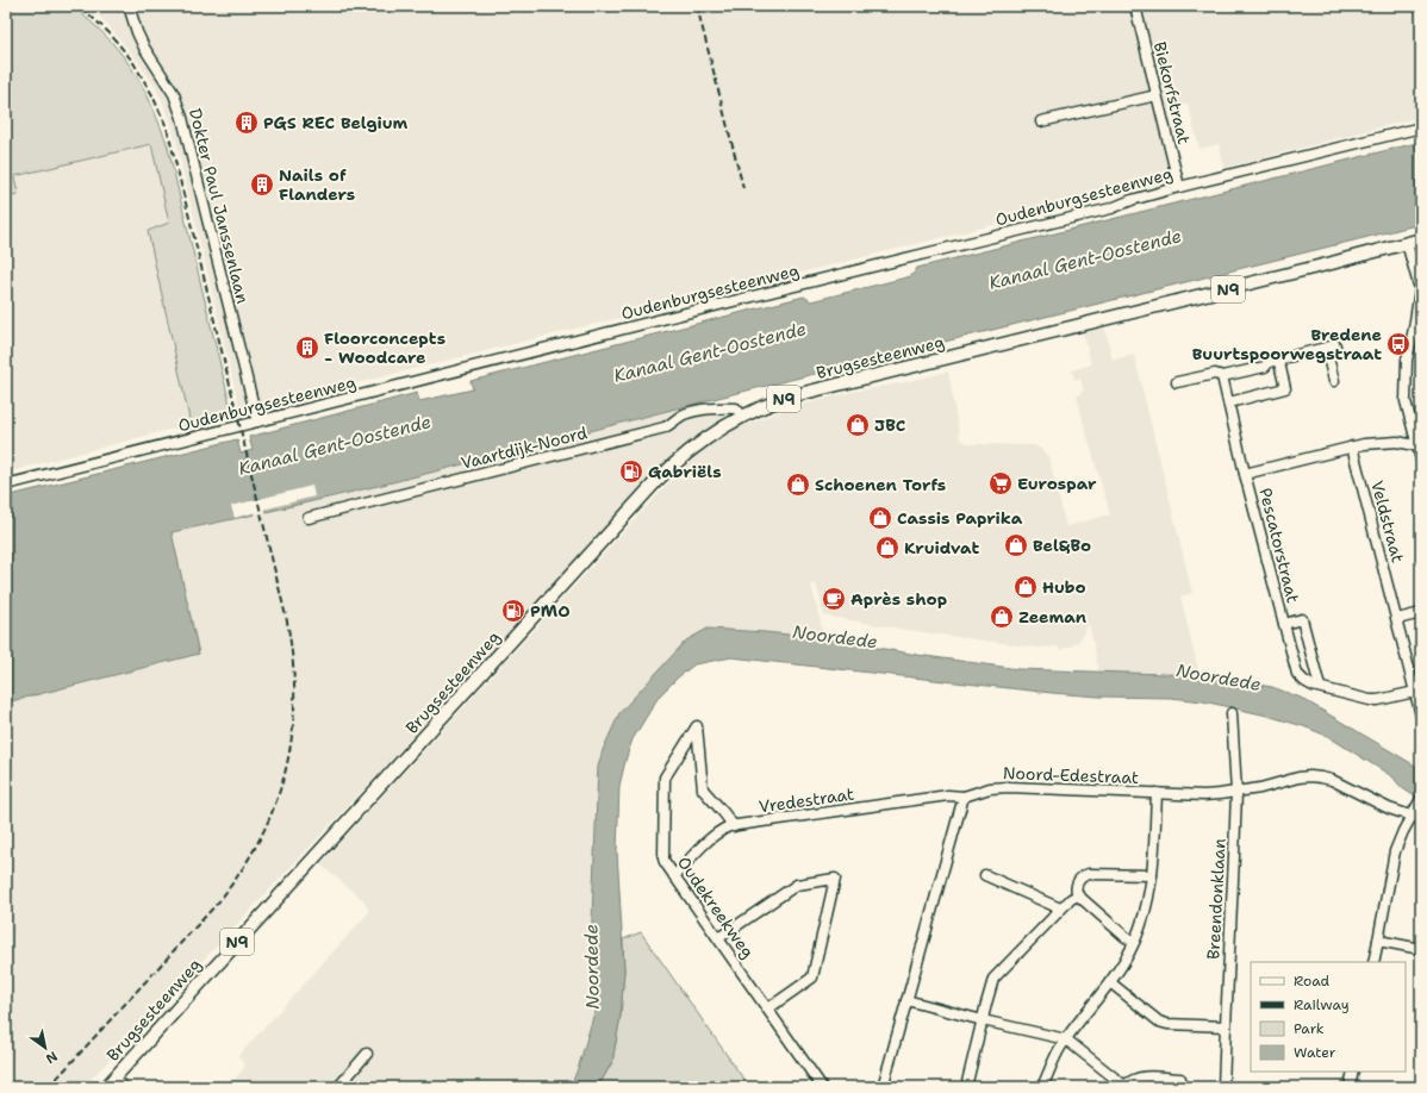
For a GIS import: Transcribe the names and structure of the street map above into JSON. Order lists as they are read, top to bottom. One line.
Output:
{"streets":{"main road":["N9","Brugsesteenweg"],"street":["Biekorfstraat","Oudenburgsesteenweg","Dokter Paul Janssenlaan","Vaartdijk-Noord","Veldstraat","Pescatorstraat","Noord-Edestraat","Vredestraat","Breendonklaan","Oudekreekweg"]},"crossings":[["Biekorfstraat","Oudenburgsesteenweg"],["Oudenburgsesteenweg","Dokter Paul Janssenlaan"],["N9","Brugsesteenweg"],["Brugsesteenweg","Vaartdijk-Noord"],["Veldstraat","Pescatorstraat"],["Noord-Edestraat","Vredestraat"],["Noord-Edestraat","Breendonklaan"],["Vredestraat","Oudekreekweg"]],"water":["Kanaal Gent-Oostende","Noordede"],"places":{"building":["PGS REC Belgium","Nails of Flanders","Floorconcepts - Woodcare"],"bus stop":["Bredene Buurtspoorwegstraat"],"shop":["JBC","Schoenen Torfs","Cassis Paprika","Bel&Bo","Kruidvat","Hubo","Zeeman"],"fuel station":["Gabriëls","PMO"],"supermarket":["Eurospar"],"cafe":["Après shop"]},"legend":["Road","Railway","Park","Water"],"north":"bottom right"}
